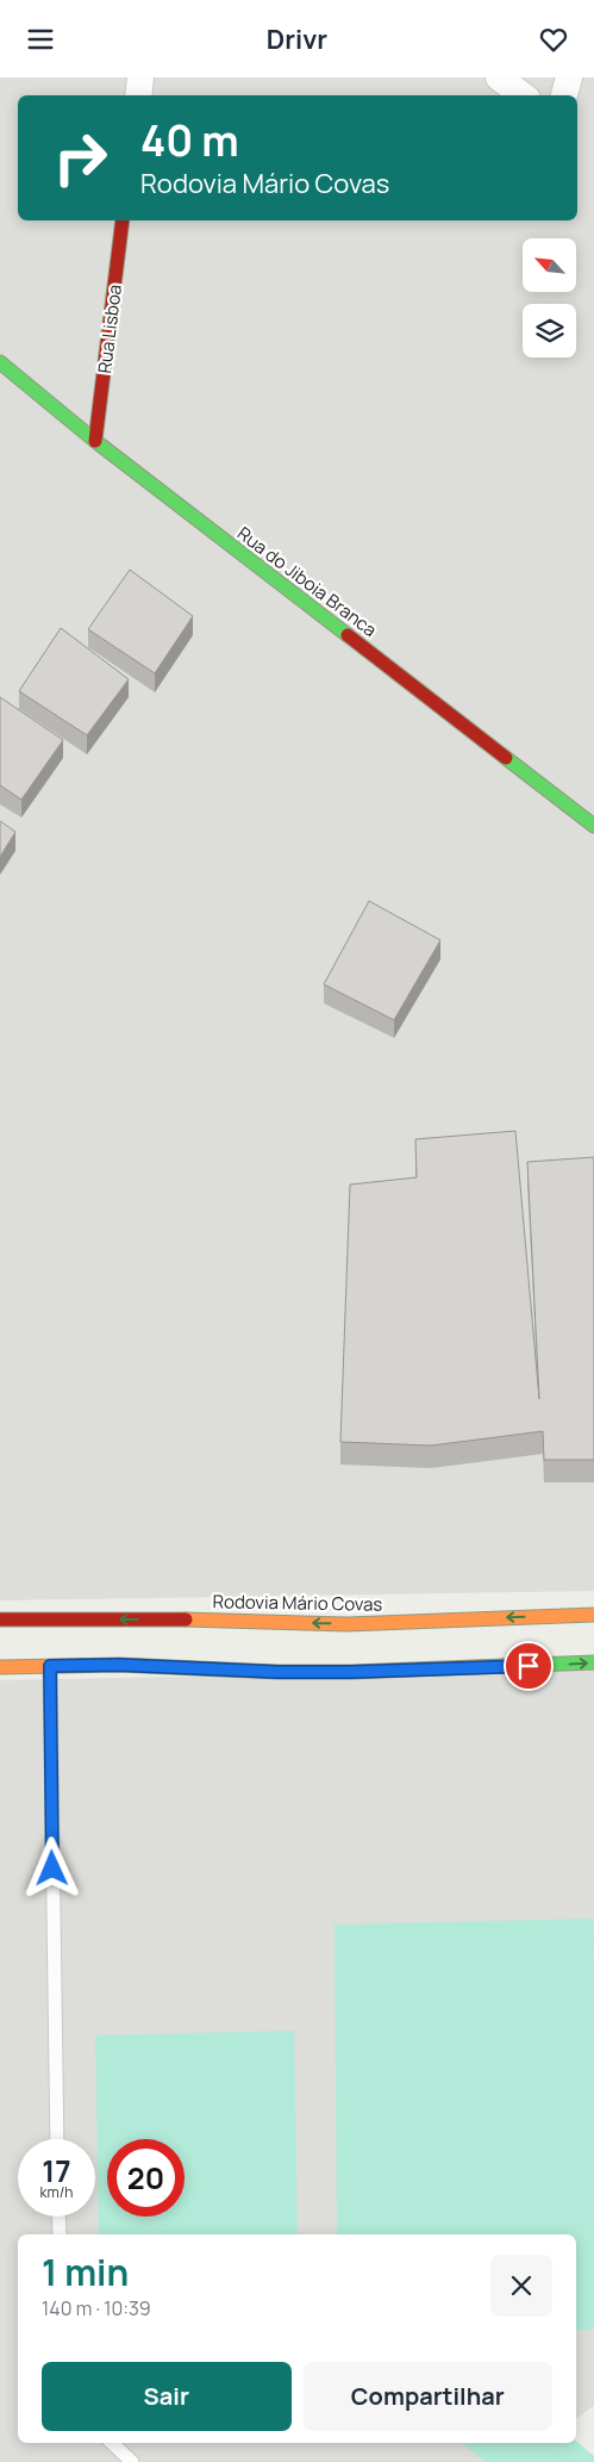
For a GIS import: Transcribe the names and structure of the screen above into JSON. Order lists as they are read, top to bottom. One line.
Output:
{"streets":{"main road":["Rua Lisboa","Rua do Jiboia Branca","Rodovia Mário Covas"]},"crossings":[["Rua Lisboa","Rua do Jiboia Branca"]],"north":"top left","page":{"header":"Drivr","turn":["40 m","Rodovia Mário Covas"],"speed":"17 km/h","limit":"20","heading":["1 min","140 m · 10:39"],"buttons":["Sair","Compartilhar"]}}
